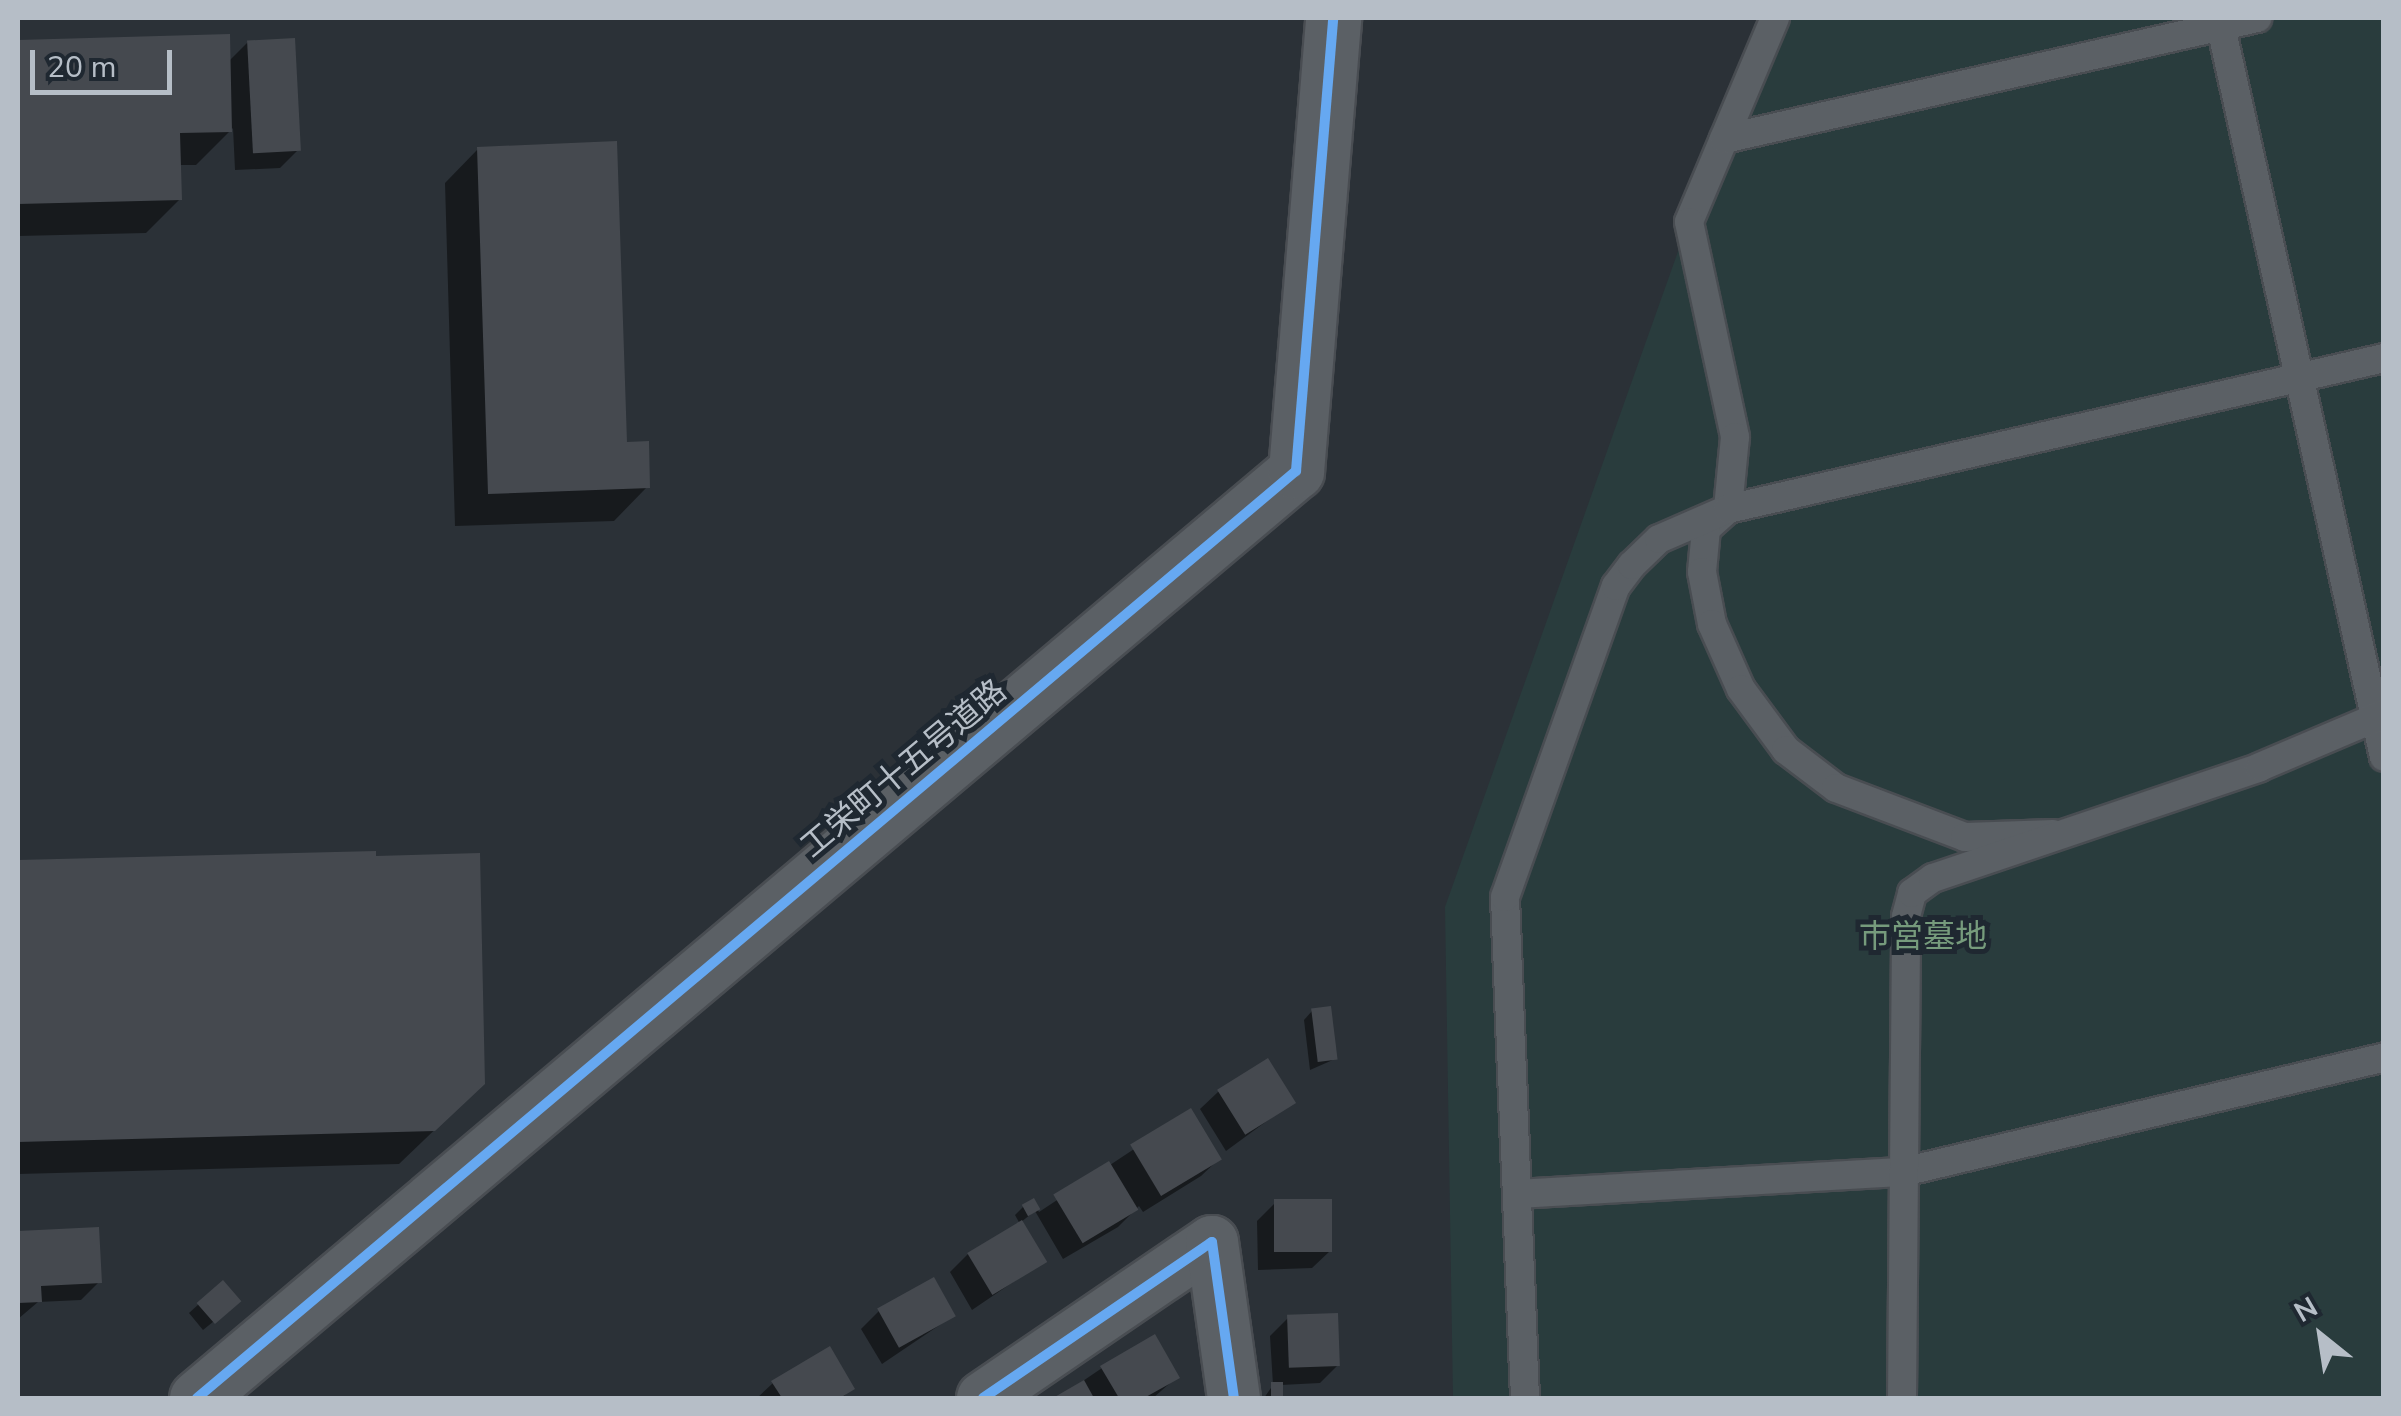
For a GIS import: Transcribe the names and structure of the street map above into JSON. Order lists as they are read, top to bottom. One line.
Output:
{"streets":{"street":["工栄町十五号道路"]},"parks":["市営墓地"],"scale_bar":"20 m","north":"top left"}
